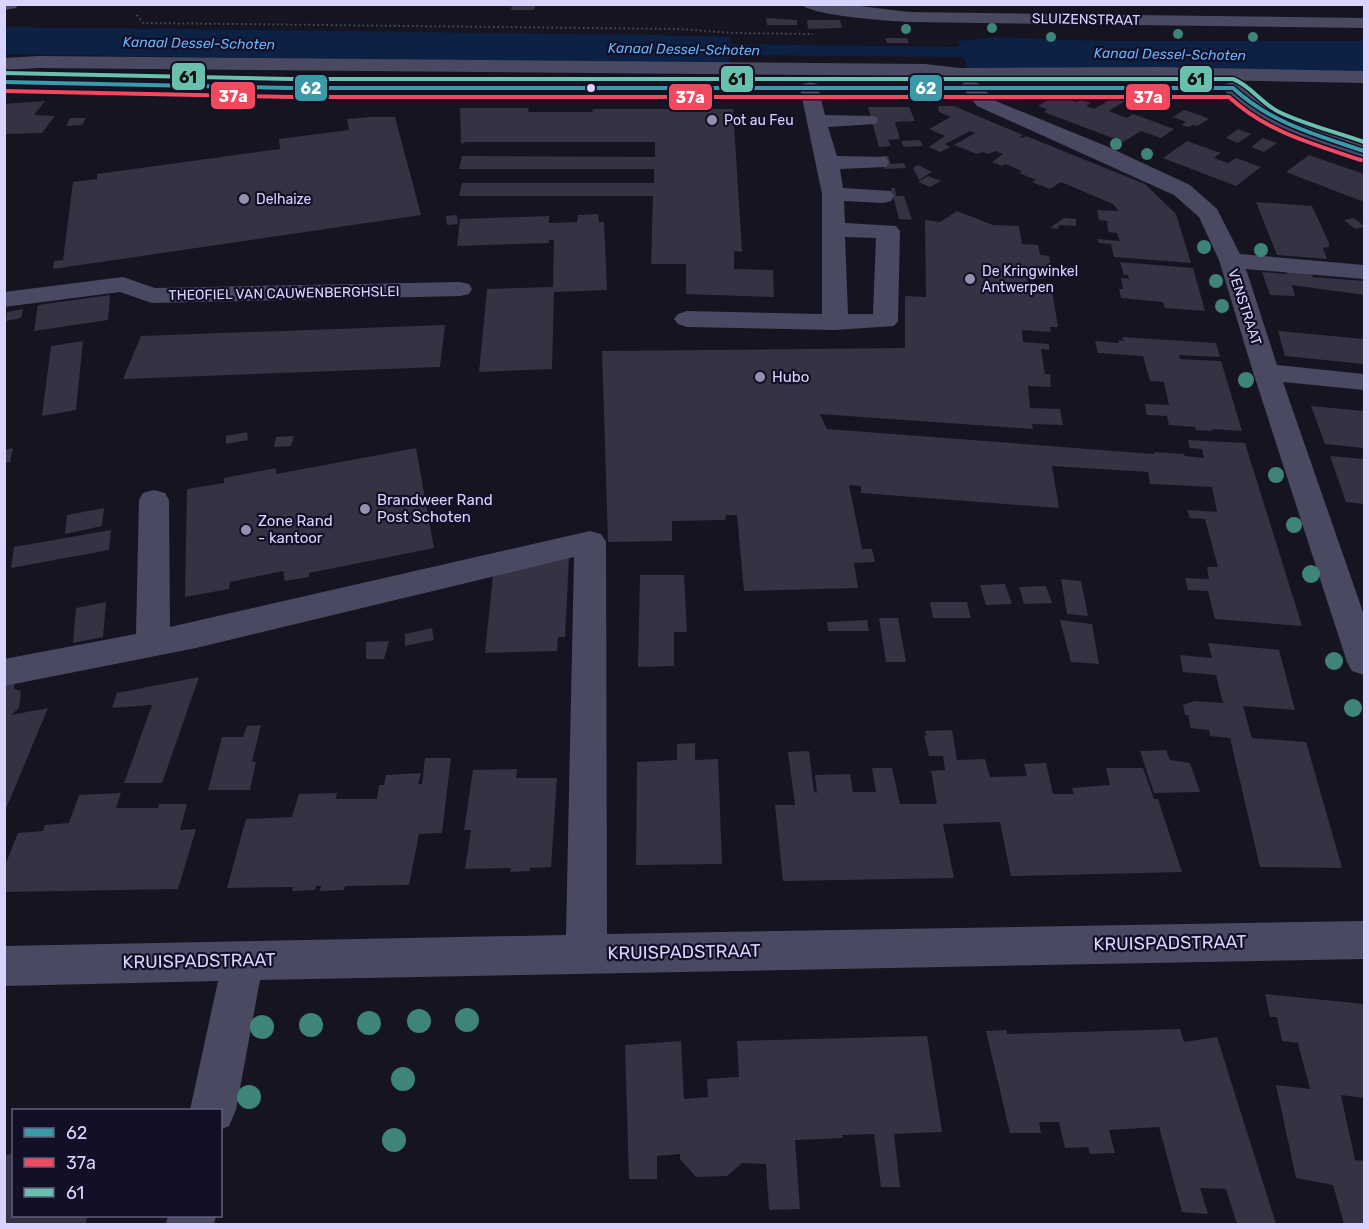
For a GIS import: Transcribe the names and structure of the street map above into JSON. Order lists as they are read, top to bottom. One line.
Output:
{"streets":{"street":["SLUIZENSTRAAT","THEOFIEL VAN CAUWENBERGHSLEI","VENSTRAAT","KRUISPADSTRAAT"]},"water":["Kanaal Dessel-Schoten"],"places":["Pot au Feu","Delhaize","De Kringwinkel Antwerpen","Hubo","Brandweer Rand Post Schoten","Zone Rand - kantoor"],"lines":["transit line 61","transit line 62","transit line 37a"],"legend":["62","37a","61"]}
